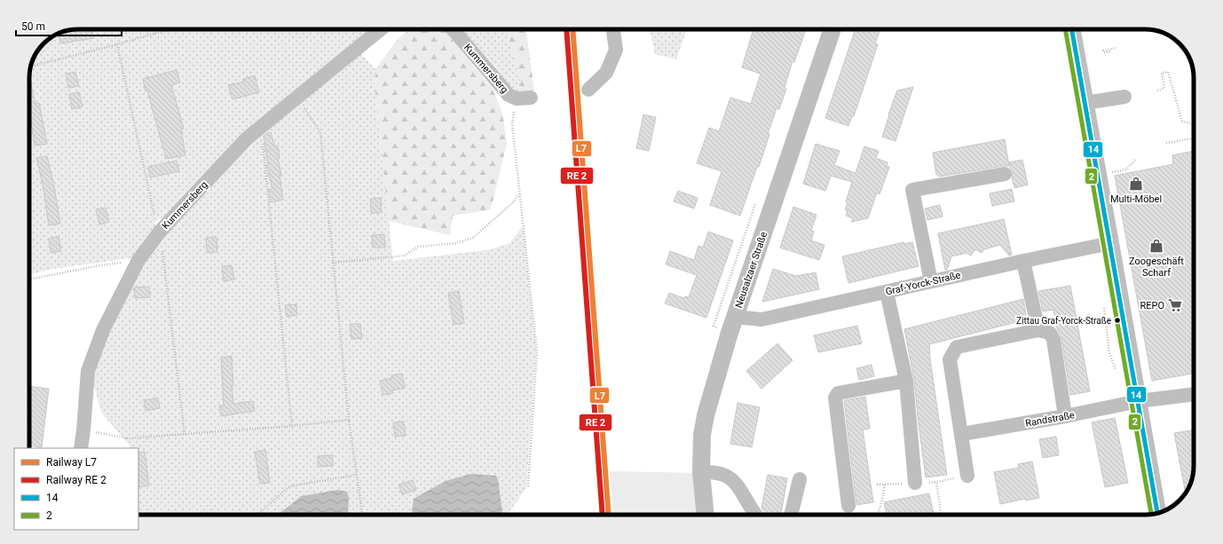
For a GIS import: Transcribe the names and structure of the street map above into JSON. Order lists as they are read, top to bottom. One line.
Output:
{"streets":{"main road":["Neusalzaer Straße"],"street":["Kummersberg","Graf-Yorck-Straße","Randstraße"]},"crossings":[["Neusalzaer Straße","Graf-Yorck-Straße"]],"places":{"shop":["Multi-Möbel","Zoogeschäft Scharf"],"supermarket":["REPO"],"other":["Zittau Graf-Yorck-Straße"]},"lines":["rail line L7","transit line 14","transit line 2"],"legend":["Railway L7","Railway RE 2","14","2"],"scale_bar":"50 m"}
